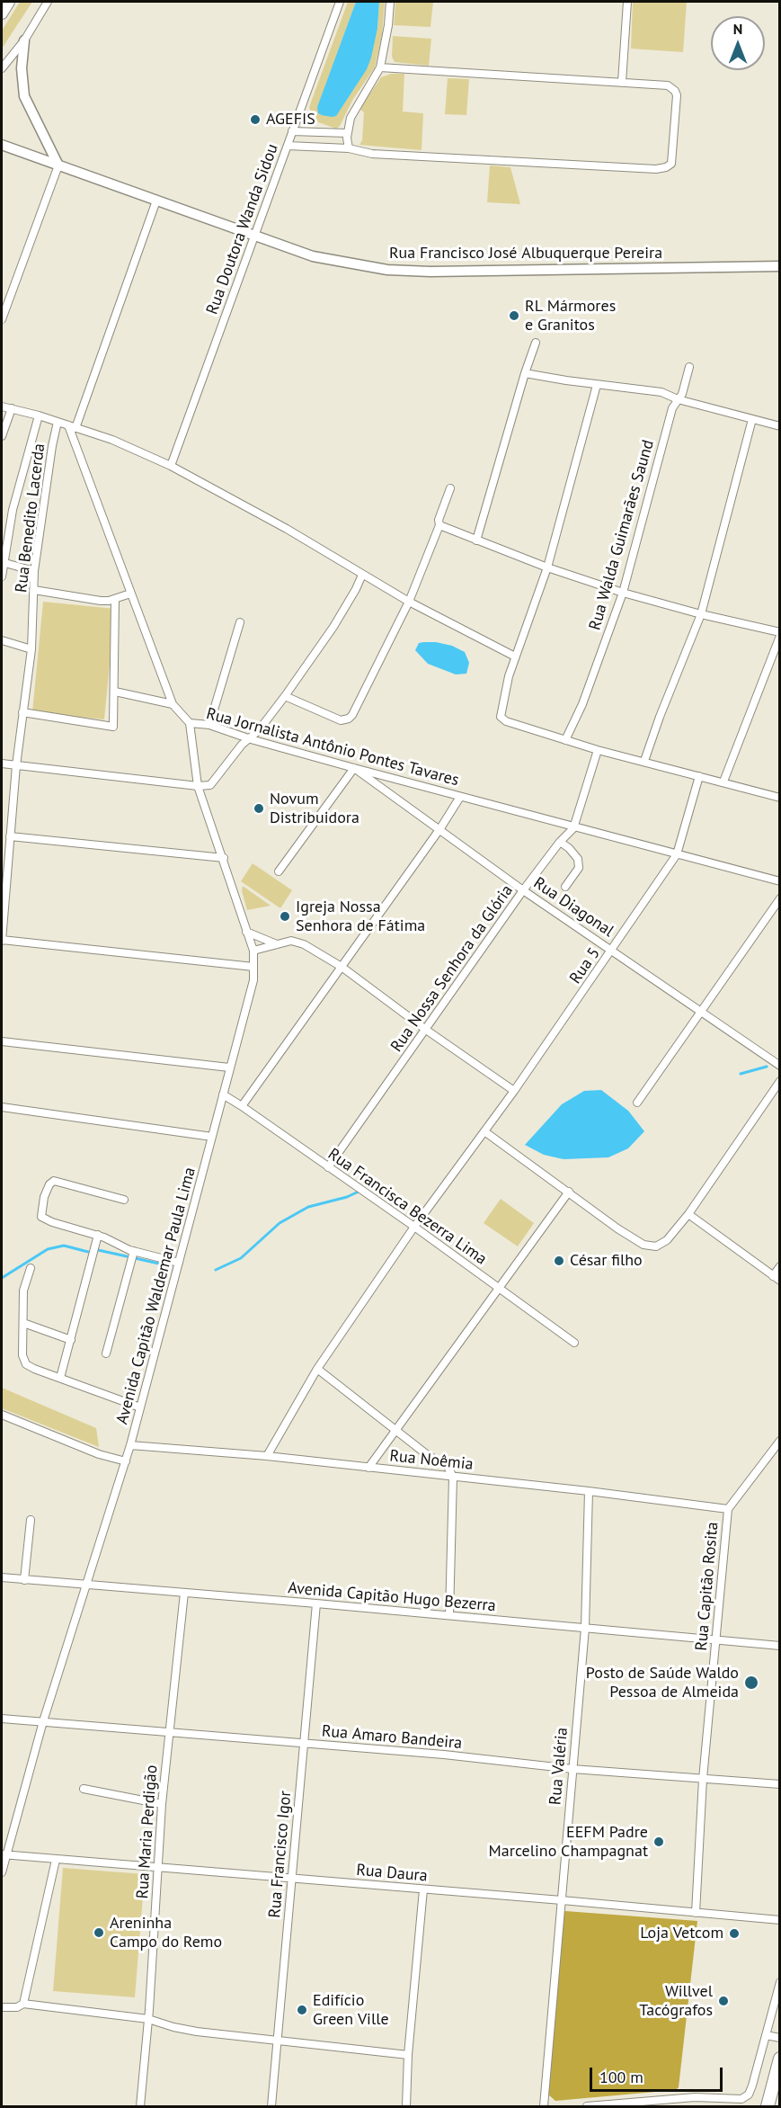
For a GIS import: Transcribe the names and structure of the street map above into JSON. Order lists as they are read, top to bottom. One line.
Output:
{"streets":{"main road":["Rua Francisco José Albuquerque Pereira"],"street":["Rua Doutora Wanda Sidou","Rua Benedito Lacerda","Rua Walda Guimarães Saund","Rua Jornalista Antônio Pontes Tavares","Rua Diagonal","Rua 5","Rua Nossa Senhora da Glória","Rua Francisca Bezerra Lima","Avenida Capitão Waldemar Paula Lima","Rua Noêmia","Rua Capitão Rosita","Avenida Capitão Hugo Bezerra","Rua Amaro Bandeira","Rua Valéria","Rua Maria Perdigão","Rua Francisco Igor","Rua Daura"]},"crossings":[["Rua Doutora Wanda Sidou","Rua Francisco José Albuquerque Pereira"],["Rua Jornalista Antônio Pontes Tavares","Rua Diagonal"],["Rua Jornalista Antônio Pontes Tavares","Rua 5"],["Rua Jornalista Antônio Pontes Tavares","Rua Nossa Senhora da Glória"],["Rua Jornalista Antônio Pontes Tavares","Avenida Capitão Waldemar Paula Lima"],["Rua Diagonal","Rua 5"],["Rua Diagonal","Rua Nossa Senhora da Glória"],["Rua 5","Rua Francisca Bezerra Lima"],["Rua 5","Rua Noêmia"],["Rua Nossa Senhora da Glória","Rua Francisca Bezerra Lima"],["Rua Francisca Bezerra Lima","Avenida Capitão Waldemar Paula Lima"],["Avenida Capitão Waldemar Paula Lima","Rua Noêmia"],["Avenida Capitão Waldemar Paula Lima","Avenida Capitão Hugo Bezerra"],["Avenida Capitão Waldemar Paula Lima","Rua Amaro Bandeira"],["Avenida Capitão Waldemar Paula Lima","Rua Daura"],["Rua Noêmia","Rua Capitão Rosita"],["Rua Noêmia","Rua Valéria"],["Rua Capitão Rosita","Avenida Capitão Hugo Bezerra"],["Rua Capitão Rosita","Rua Amaro Bandeira"],["Rua Capitão Rosita","Rua Daura"],["Avenida Capitão Hugo Bezerra","Rua Valéria"],["Avenida Capitão Hugo Bezerra","Rua Maria Perdigão"],["Avenida Capitão Hugo Bezerra","Rua Francisco Igor"],["Rua Amaro Bandeira","Rua Valéria"],["Rua Amaro Bandeira","Rua Maria Perdigão"],["Rua Amaro Bandeira","Rua Francisco Igor"],["Rua Valéria","Rua Daura"],["Rua Maria Perdigão","Rua Daura"],["Rua Francisco Igor","Rua Daura"]],"places":["AGEFIS","RL Mármores e Granitos","Novum Distribuidora","Igreja Nossa Senhora de Fátima","César filho","Posto de Saúde Waldo Pessoa de Almeida","EEFM Padre Marcelino Champagnat","Areninha Campo do Remo","Loja Vetcom","Willvel Tacógrafos","Edifício Green Ville"],"scale_bar":"100 m","north":"top"}
